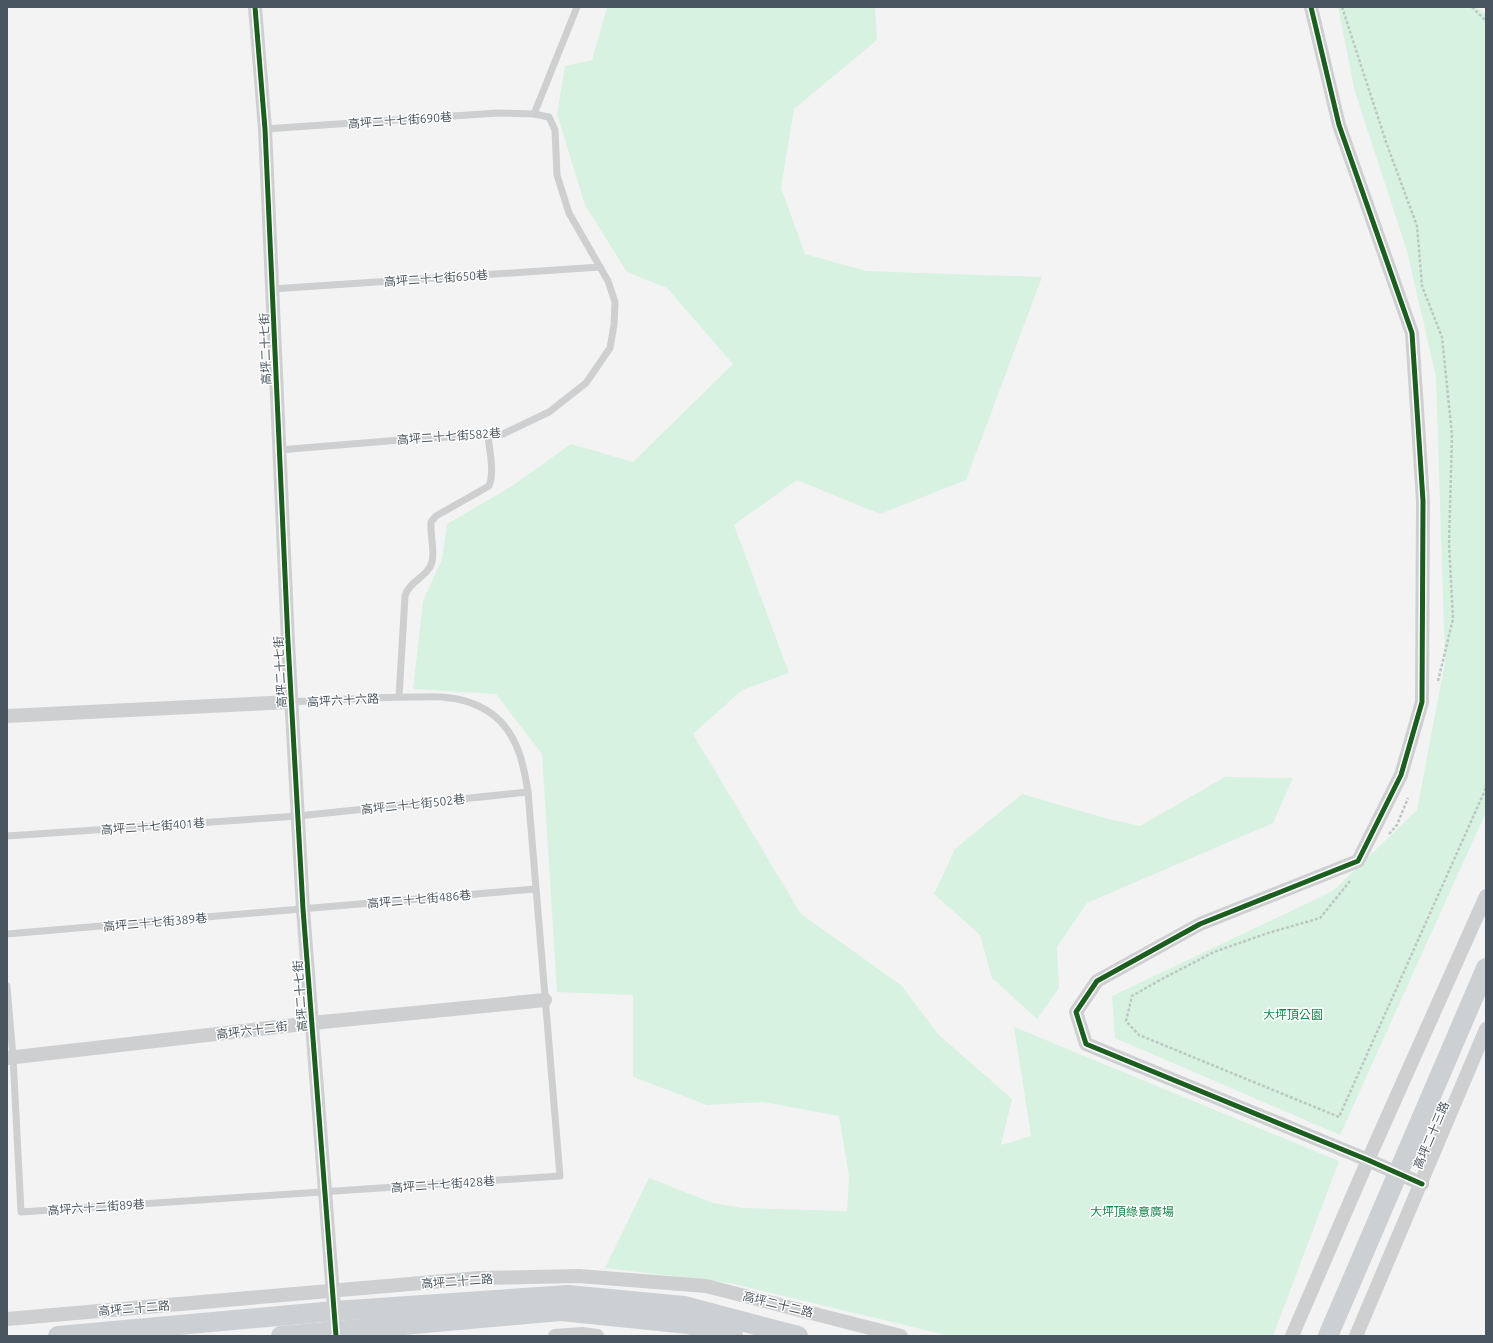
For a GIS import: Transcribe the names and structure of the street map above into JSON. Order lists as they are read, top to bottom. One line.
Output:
{"streets":{"street":["高坪二十七街","高坪六十六路","高坪六十二街","高坪二十三路","高坪二十二路"],"lane":["高坪二十七街690巷","高坪二十七街650巷","高坪二十七街582巷","高坪二十七街502巷","高坪二十七街401巷","高坪二十七街486巷","高坪二十七街389巷","高坪二十七街428巷","高坪六十二街89巷"]},"crossings":[["高坪二十七街690巷","高坪二十七街"],["高坪二十七街650巷","高坪二十七街"],["高坪二十七街650巷","高坪二十七街582巷"],["高坪二十七街","高坪二十七街582巷"],["高坪二十七街","高坪六十六路"],["高坪二十七街","高坪二十七街502巷"],["高坪二十七街","高坪二十七街401巷"],["高坪二十七街","高坪二十七街486巷"],["高坪二十七街","高坪二十七街389巷"],["高坪二十七街","高坪六十二街"],["高坪二十七街","高坪二十七街428巷"],["高坪二十七街","高坪六十二街89巷"],["高坪二十七街","高坪二十二路"],["高坪六十六路","高坪二十七街502巷"],["高坪六十六路","高坪二十七街486巷"],["高坪六十六路","高坪六十二街"],["高坪六十六路","高坪二十七街428巷"],["高坪二十七街502巷","高坪二十七街401巷"],["高坪二十七街486巷","高坪二十七街389巷"],["高坪六十二街","高坪六十二街89巷"],["高坪二十七街428巷","高坪六十二街89巷"]],"parks":["大坪頂公園","大坪頂綠意廣場"]}
